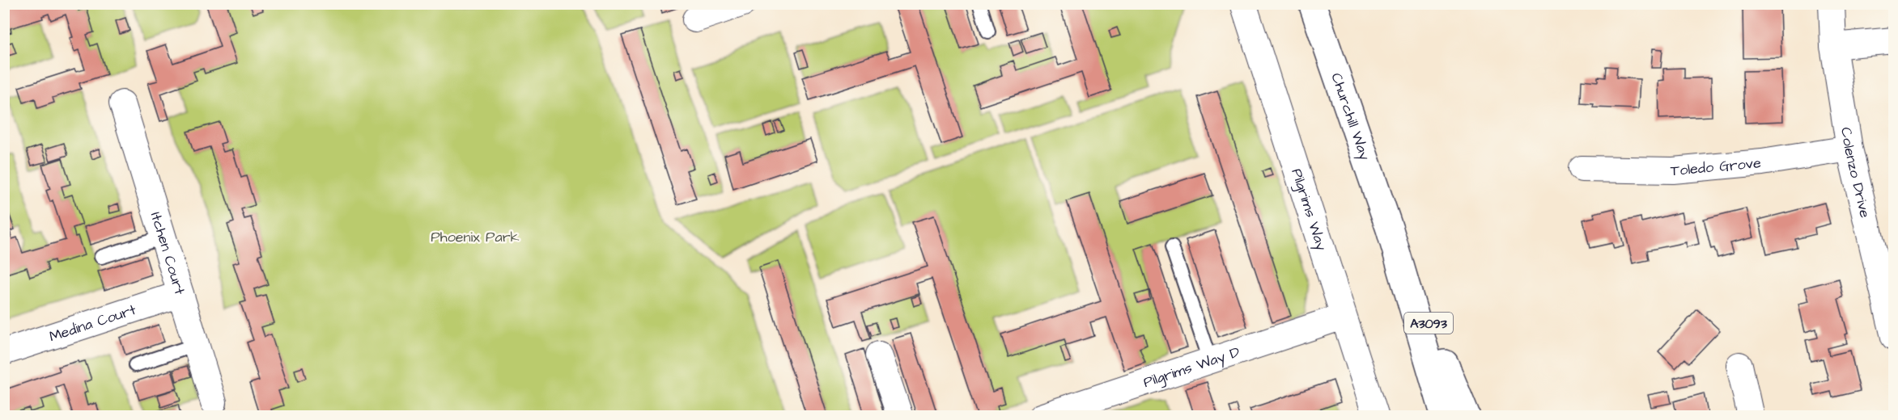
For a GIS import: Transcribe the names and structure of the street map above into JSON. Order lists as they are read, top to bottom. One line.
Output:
{"streets":{"main road":["Churchill Way","A3093"],"street":["Toledo Grove","Colenzo Drive","Pilgrims Way","Itchen Court","Medina Court","Pilgrims Way D"]},"crossings":[["Churchill Way","A3093"],["Toledo Grove","Colenzo Drive"],["Pilgrims Way","Pilgrims Way D"],["Itchen Court","Medina Court"]],"parks":["Phoenix Park"]}
